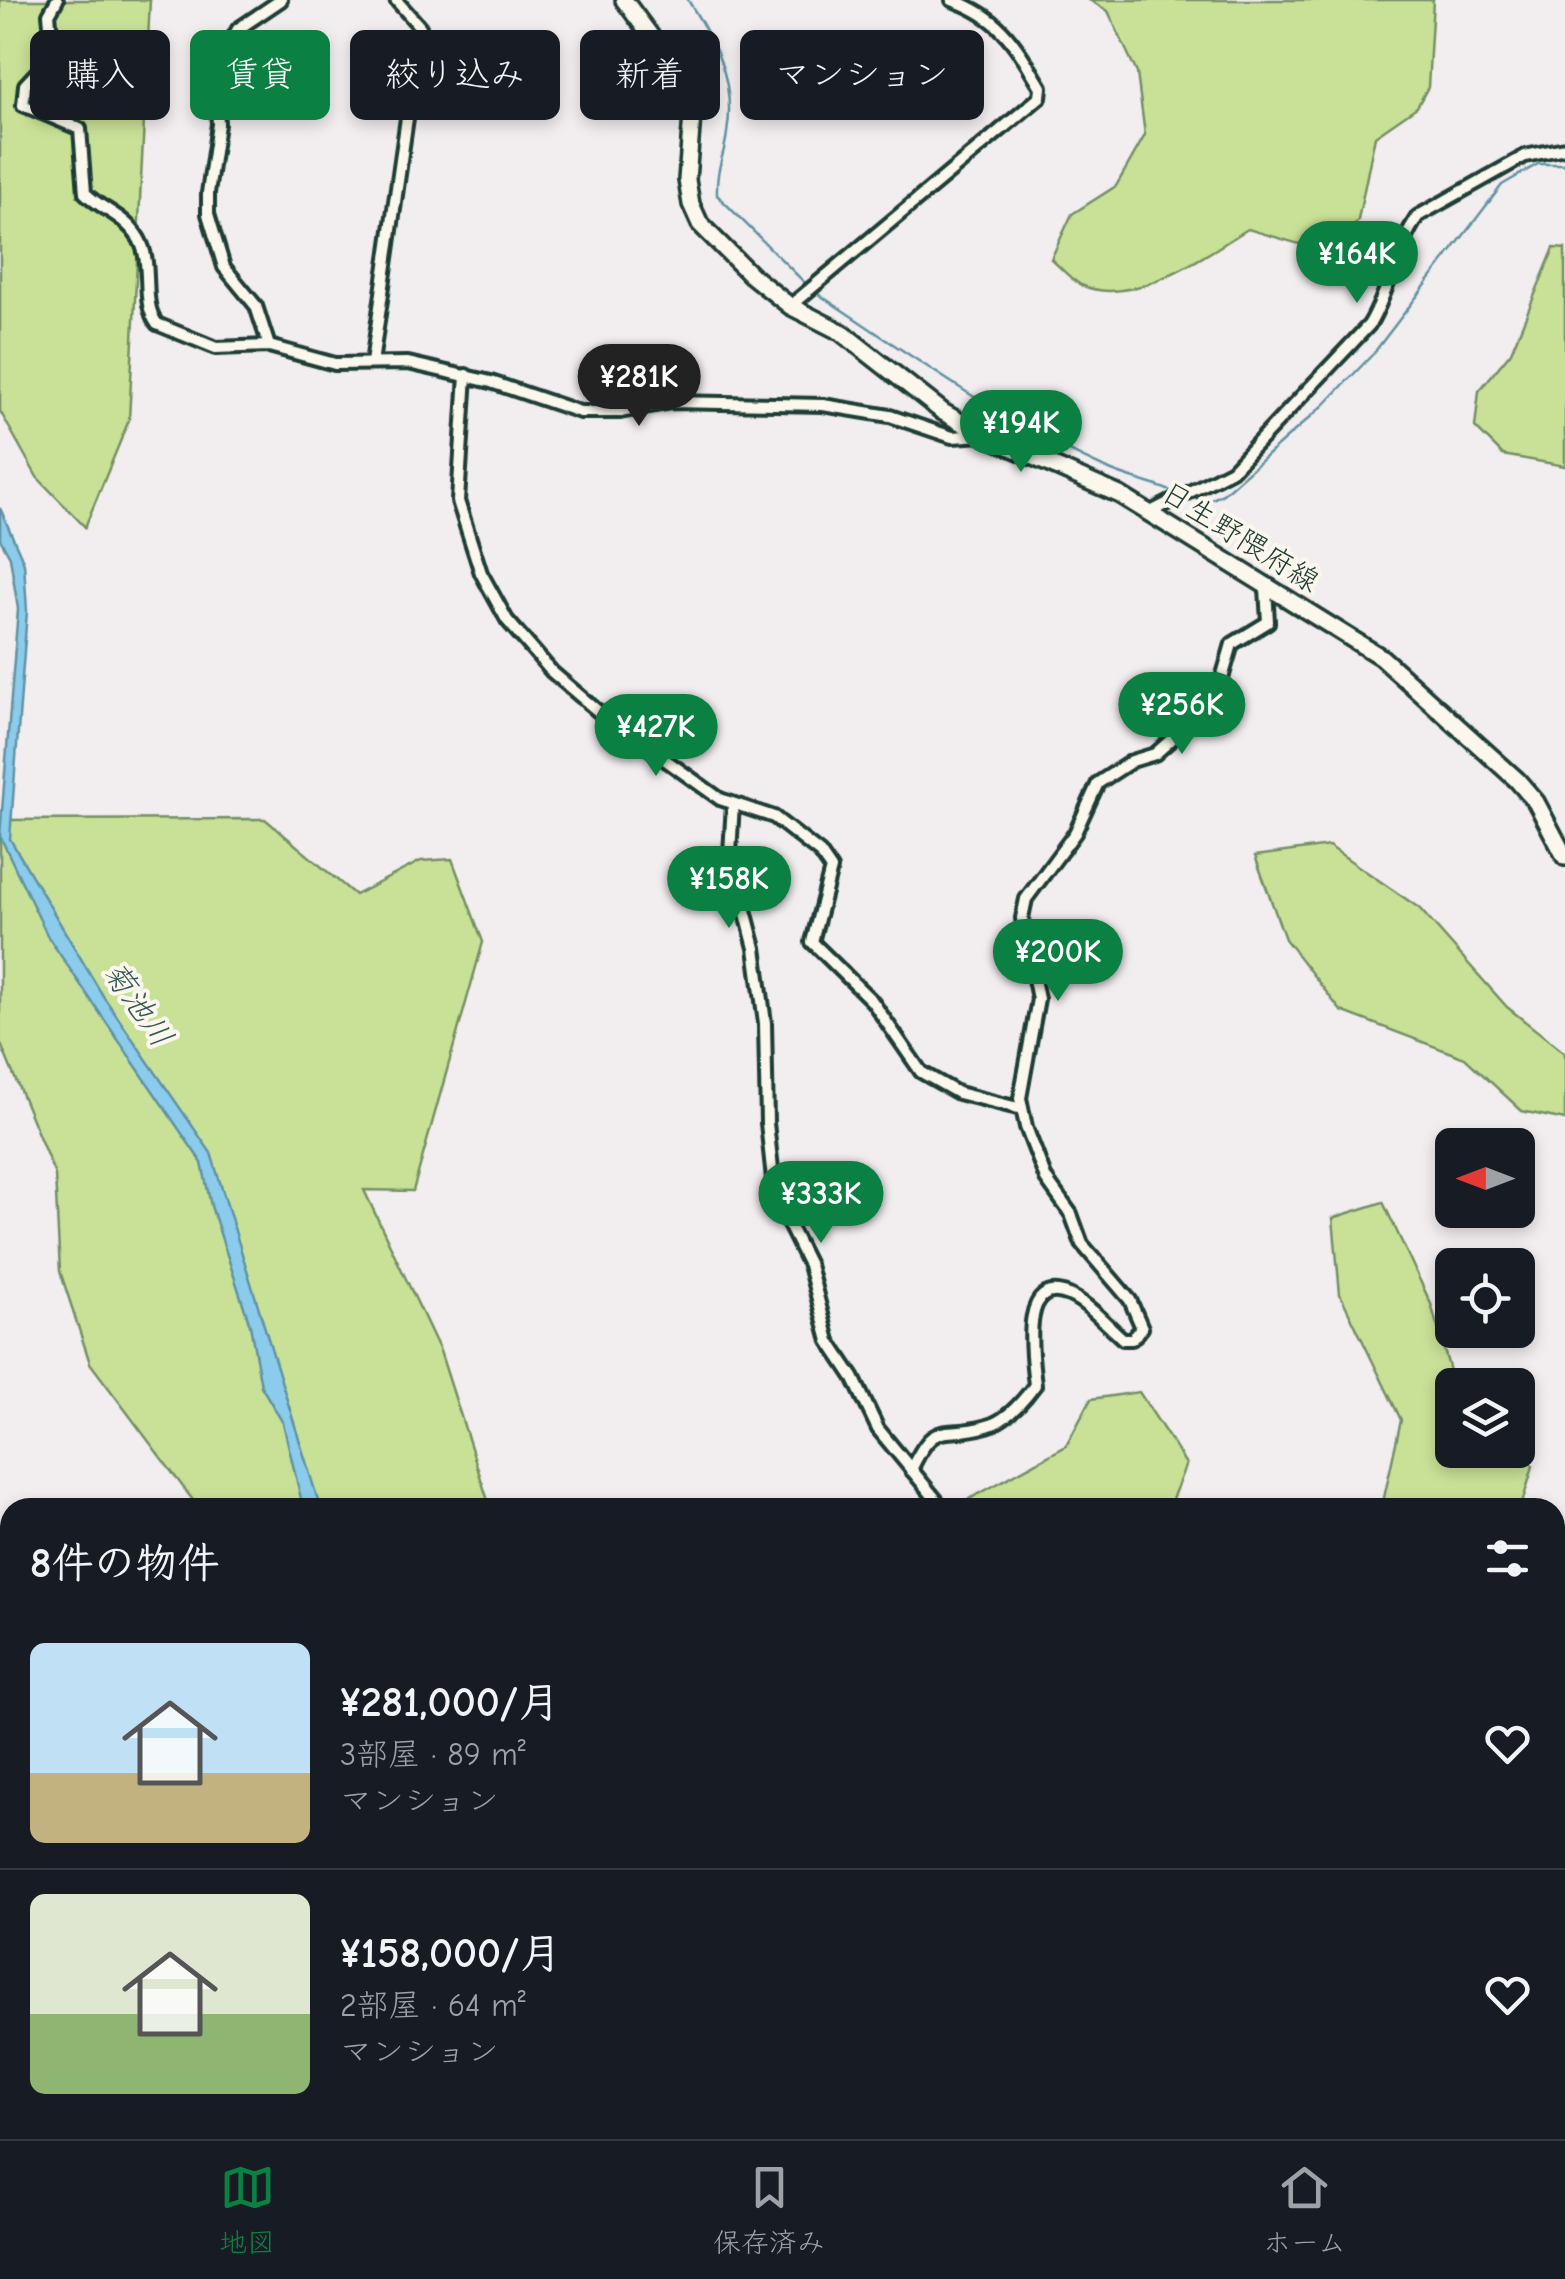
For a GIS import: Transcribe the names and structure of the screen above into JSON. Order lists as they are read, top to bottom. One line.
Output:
{"streets":{"main road":["日生野隈府線"]},"water":["菊池川"],"north":"left","page":{"chip":["購入","賃貸","絞り込み","新着","マンション"],"price":["¥164K","¥281K","¥194K","¥256K","¥427K","¥158K","¥200K","¥333K"],"heading":"8件の物件","list":[{"name":"¥281,000/月","note":"3部屋 · 89 m² · マンション"},{"name":"¥158,000/月","note":"2部屋 · 64 m² · マンション"}],"tabs":["地図","保存済み","ホーム"]}}
